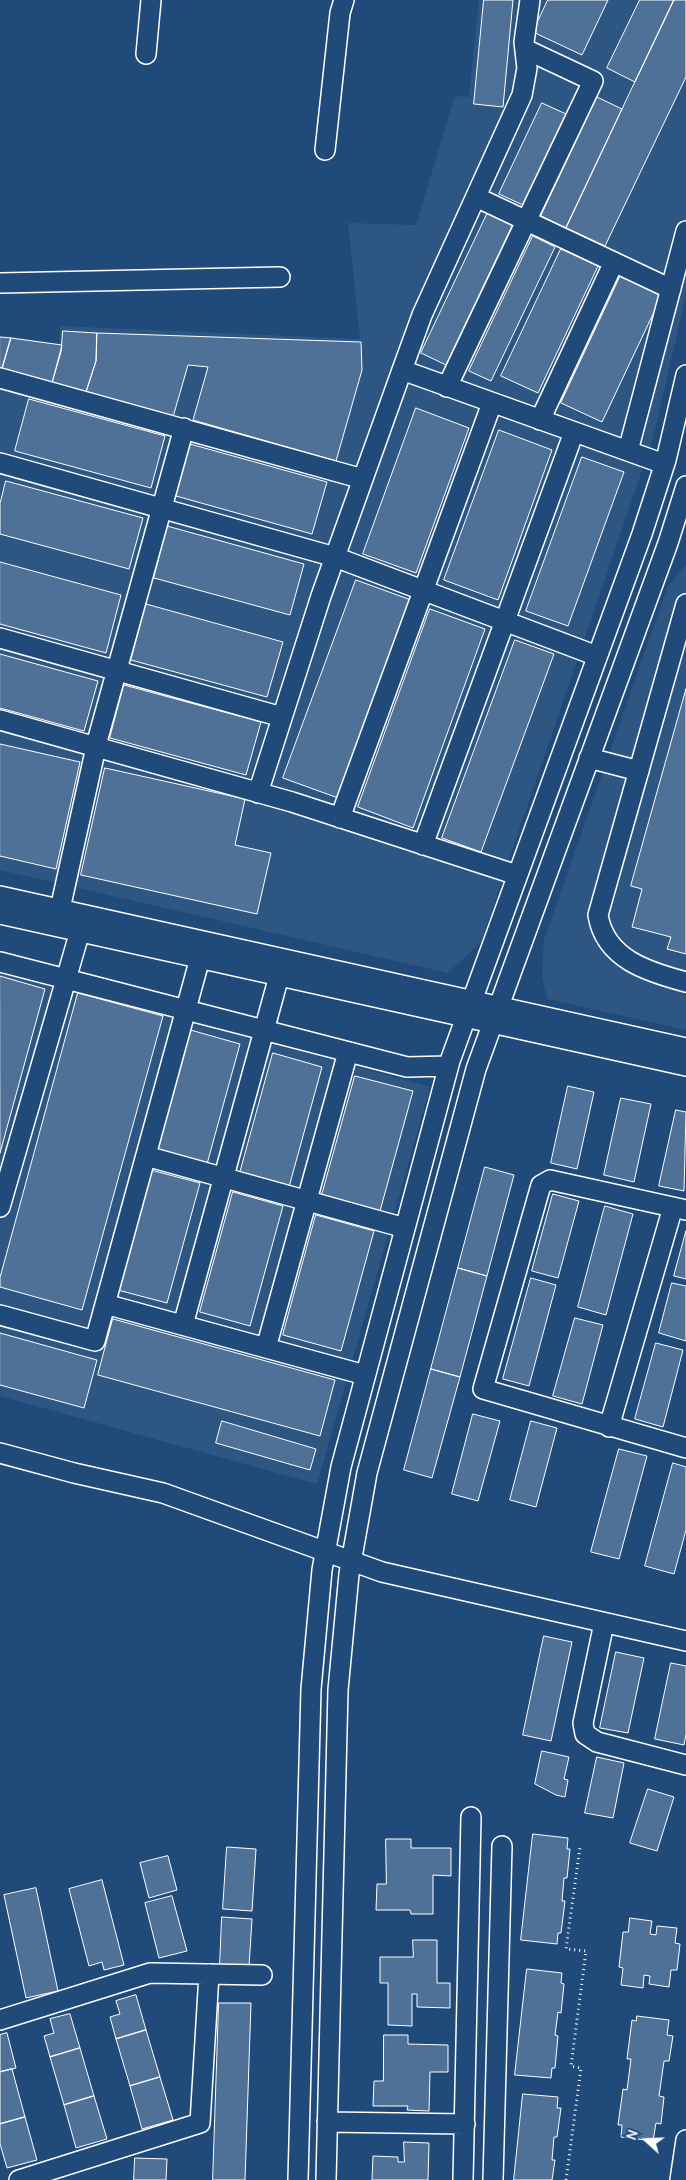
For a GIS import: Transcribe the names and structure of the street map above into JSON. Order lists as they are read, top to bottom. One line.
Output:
{"north":"left"}
